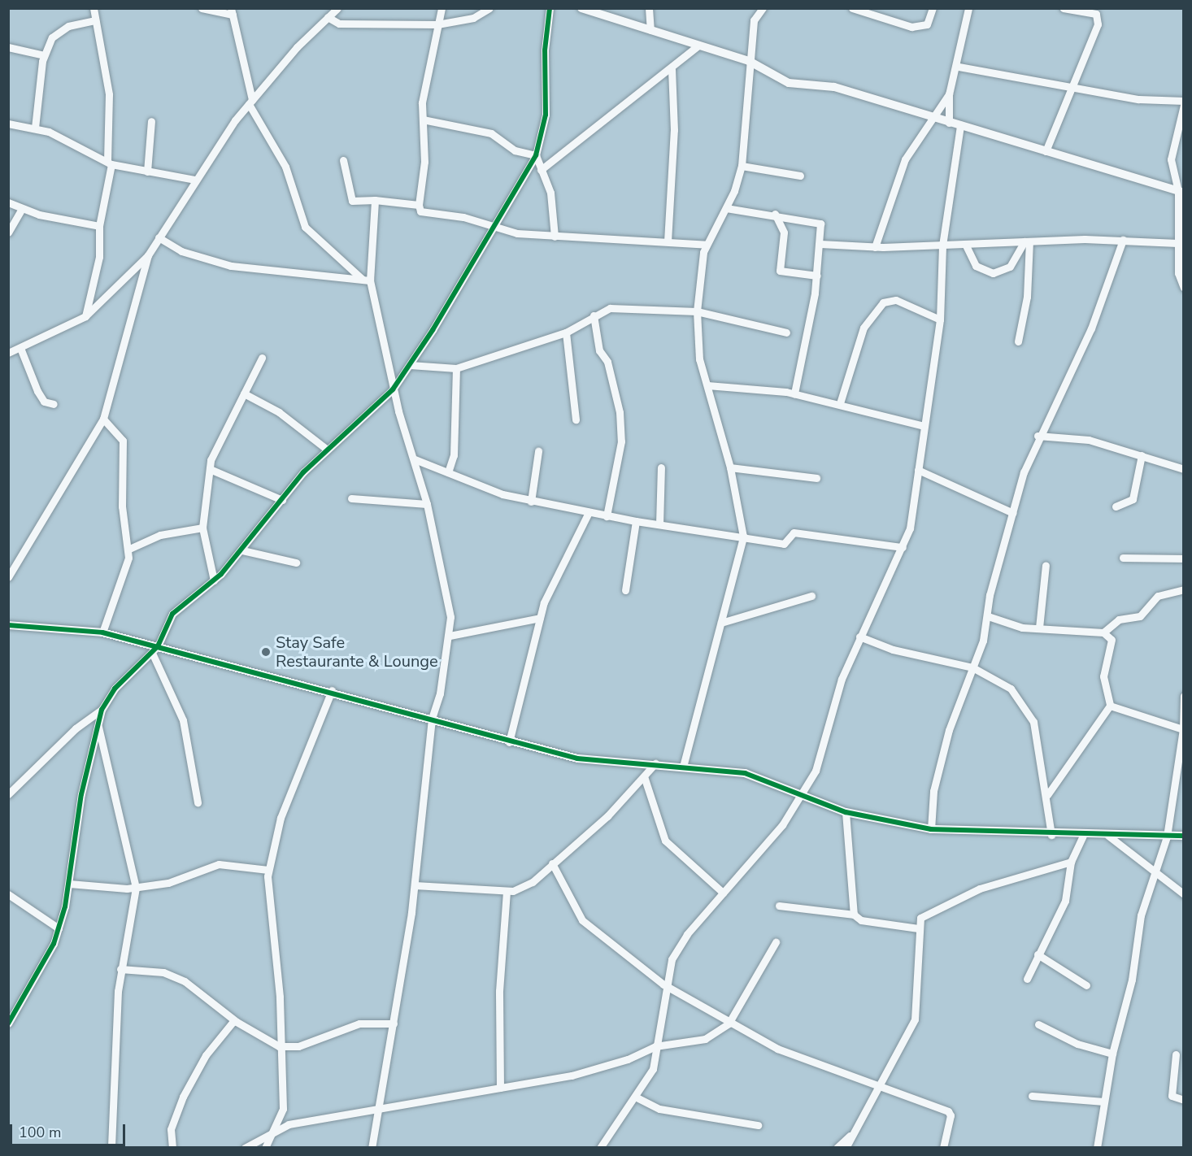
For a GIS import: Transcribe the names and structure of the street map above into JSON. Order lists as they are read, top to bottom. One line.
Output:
{"places":["Stay Safe Restaurante & Lounge"],"scale_bar":"100 m"}
